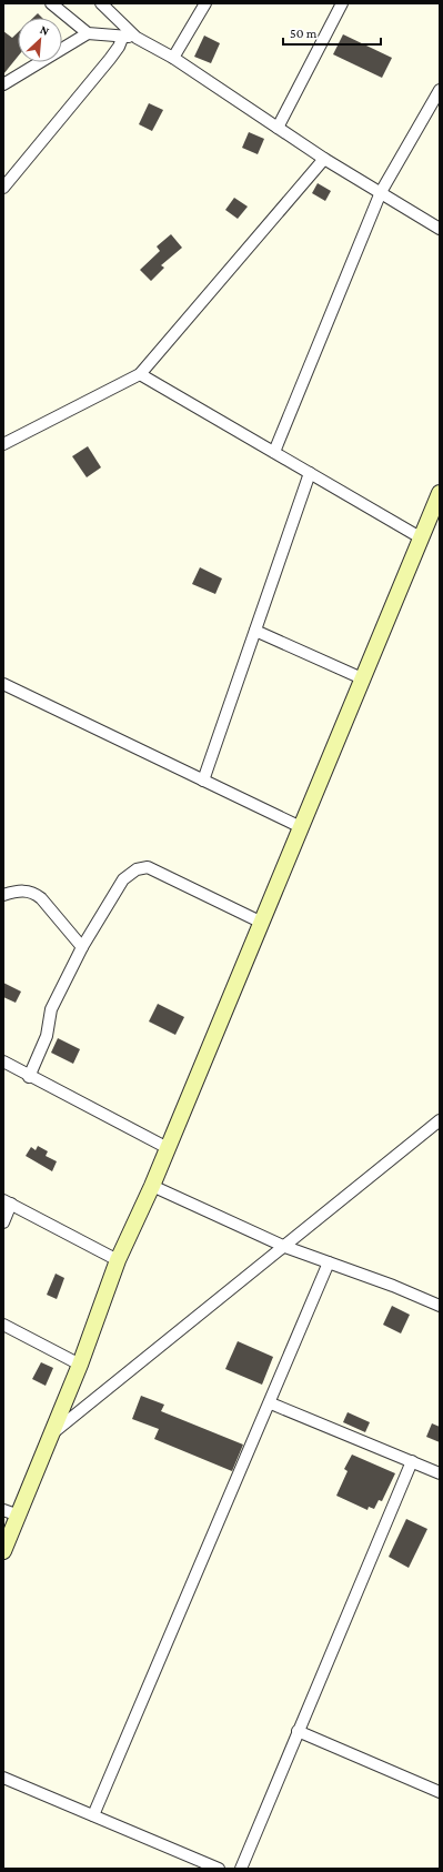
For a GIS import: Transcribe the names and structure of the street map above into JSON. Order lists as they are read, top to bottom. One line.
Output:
{"scale_bar":"50 m","north":"top right"}
